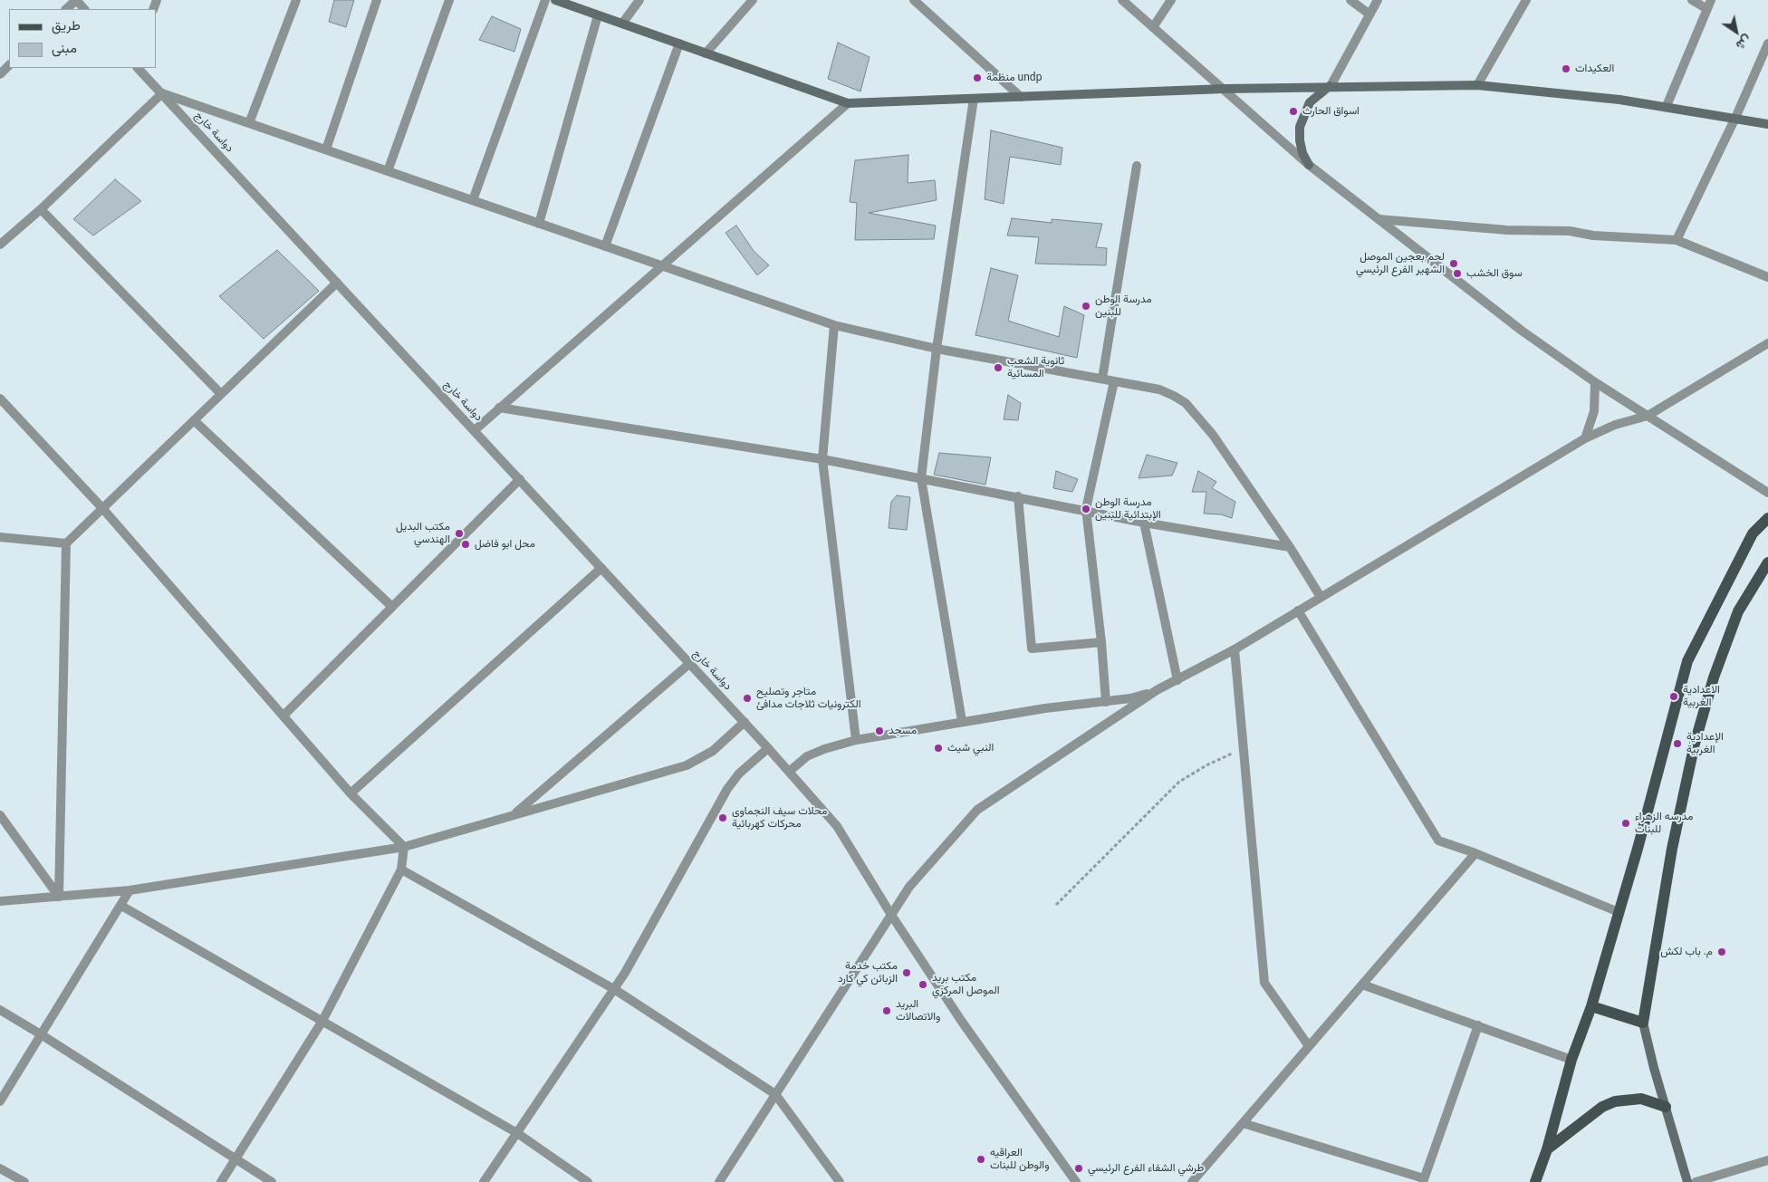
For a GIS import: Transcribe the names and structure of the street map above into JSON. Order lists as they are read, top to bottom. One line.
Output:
{"streets":{"street":["دواسة خارج"]},"places":["العكيدات","منظمة undp","اسواق الحارث","لحم بعجين الموصل الشهير الفرع الرئيسي","سوق الخشب","مدرسة الوطن للبنين","ثانوية الشعب المسائية","مدرسة الوطن الإبتدائية للبنين","مكتب البديل الهندسي","محل ابو فاضل","الاعدادية الغربية","متاجر وتصليح الكترونيات ثلاجات مدافئ","مسجد","الإعدادية الغربية","النبي شيث","محلات سيف النجماوي محركات كهربائية","مدرسه الزهراء للبنات","م. باب لكش","مكتب خدمة الزبائن كي كارد","مكتب بريد الموصل المركزي","البريد والاتصالات","العراقيه والوطن للبنات","طرشي الشفاء الفرع الرئيسي"],"legend":["طريق","مبنى"],"north":"bottom right"}
